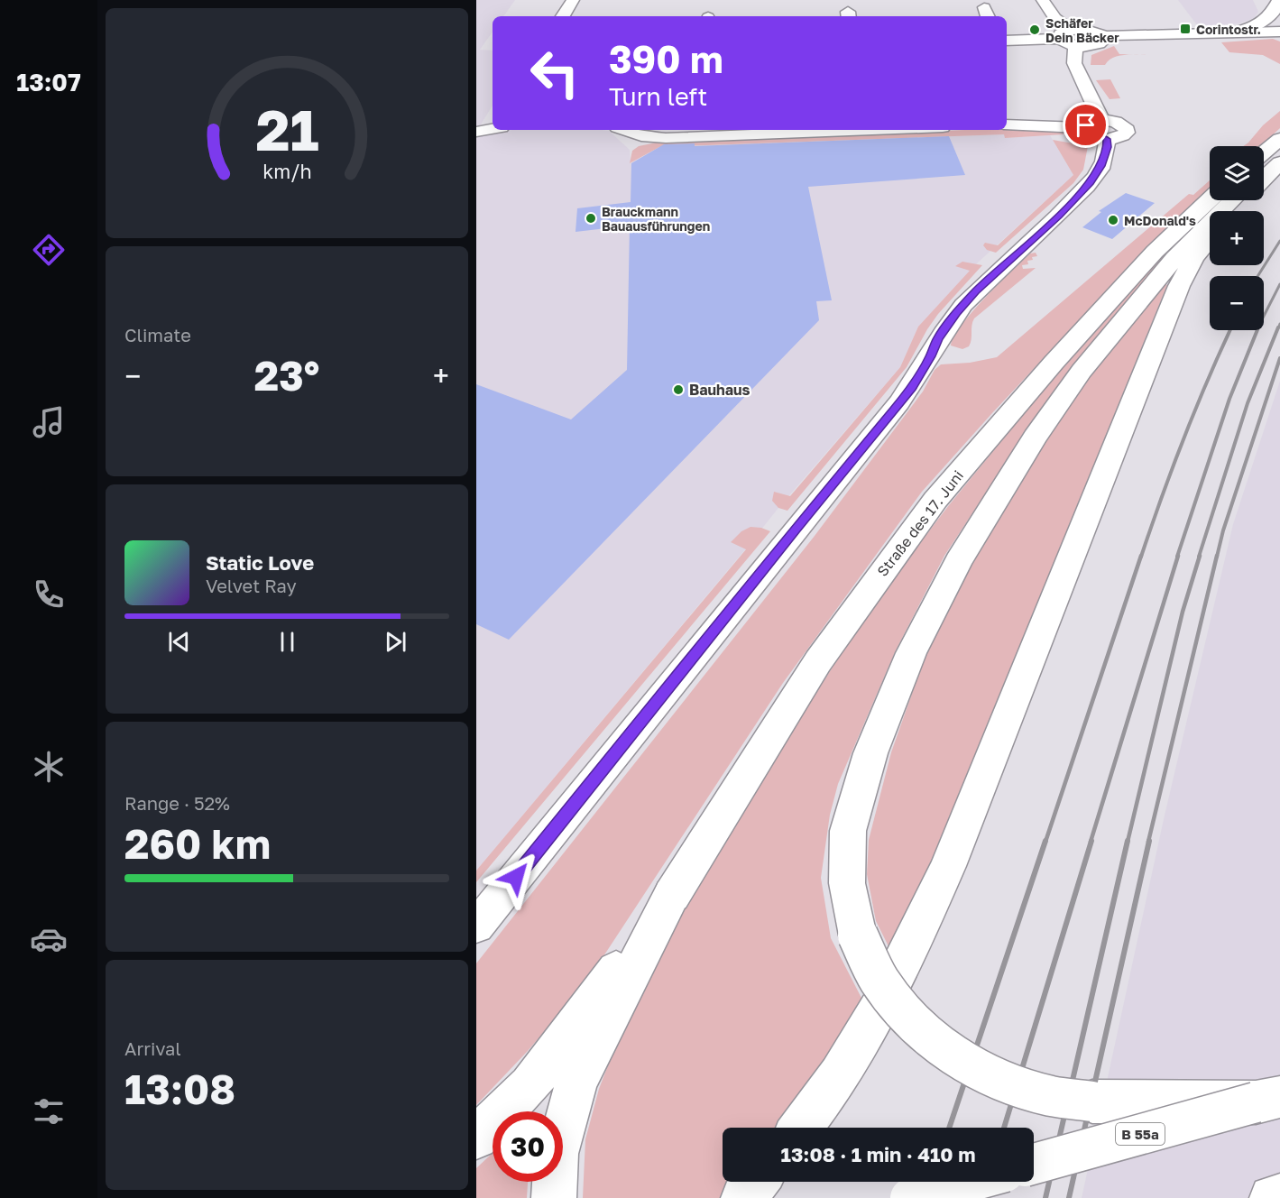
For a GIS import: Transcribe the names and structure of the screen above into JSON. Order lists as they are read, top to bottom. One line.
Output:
{"streets":{"main road":["Straße des 17. Juni","B 55a"]},"places":{"transit":["Corintostr."],"other":["Schäfer Dein Bäcker","Brauckmann Bauausführungen","McDonald's","Bauhaus"]},"page":{"tabs":"13:07","turn":["390 m","Turn left"],"map_buttons":["+","−"],"tile":["Climate",["Range · 52%","260 km"],["Arrival","13:08"]],"heat":["−","23°","+"],"song":["Static Love","Velvet Ray"],"limit":"30","trip":"13:08 · 1 min · 410 m","gauge":["21","km/h"]}}
